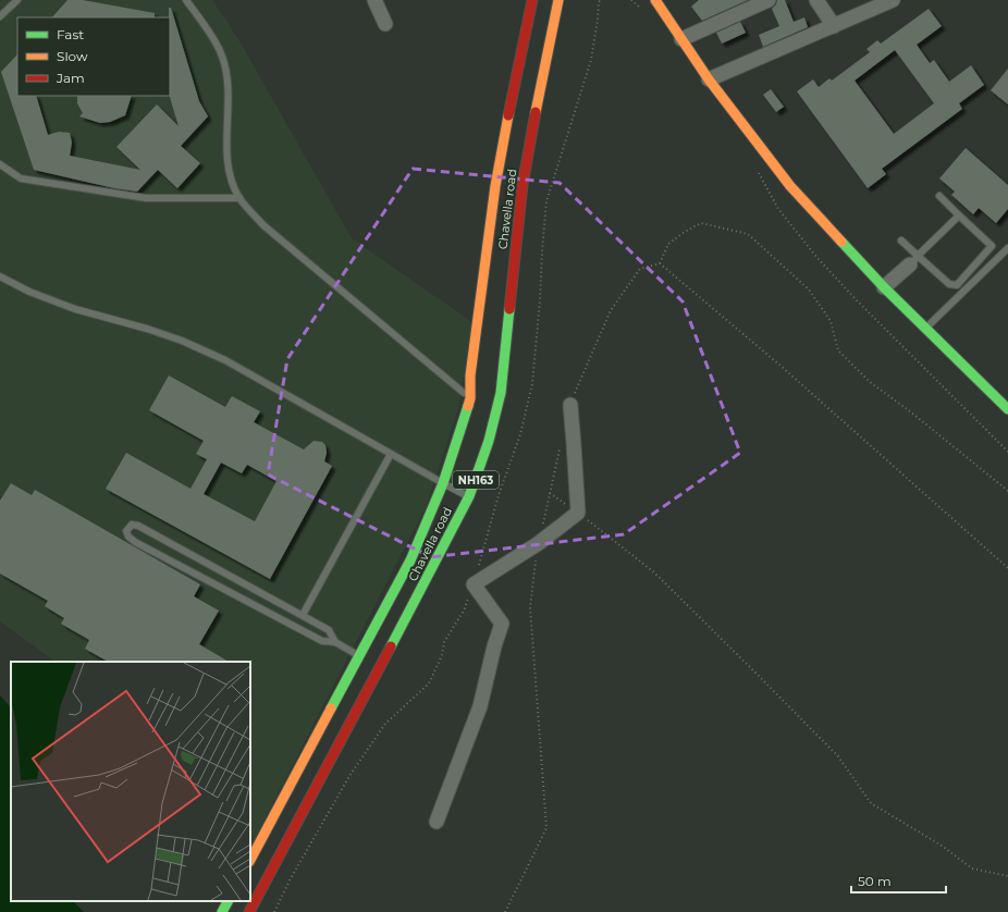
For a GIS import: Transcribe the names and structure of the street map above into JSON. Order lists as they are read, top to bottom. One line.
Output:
{"streets":{"main road":["Chavella road","NH163"]},"legend":["Fast","Slow","Jam"],"scale_bar":"50 m"}
